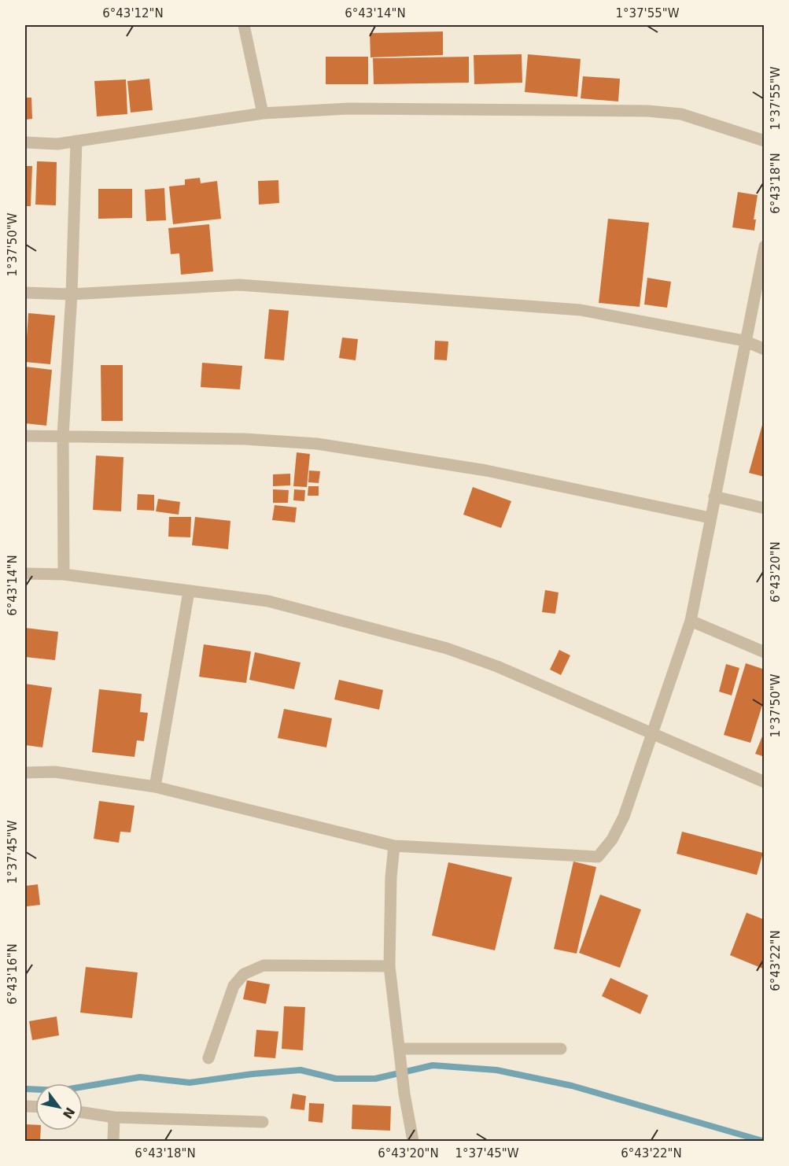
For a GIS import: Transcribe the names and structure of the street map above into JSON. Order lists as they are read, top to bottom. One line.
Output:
{"north":"bottom right","coordinates":["6°43'12\"N","6°43'14\"N","1°37'55\"W","6°43'18\"N","1°37'50\"W","6°43'20\"N","1°37'45\"W","6°43'22\"N","6°43'16\"N"]}
